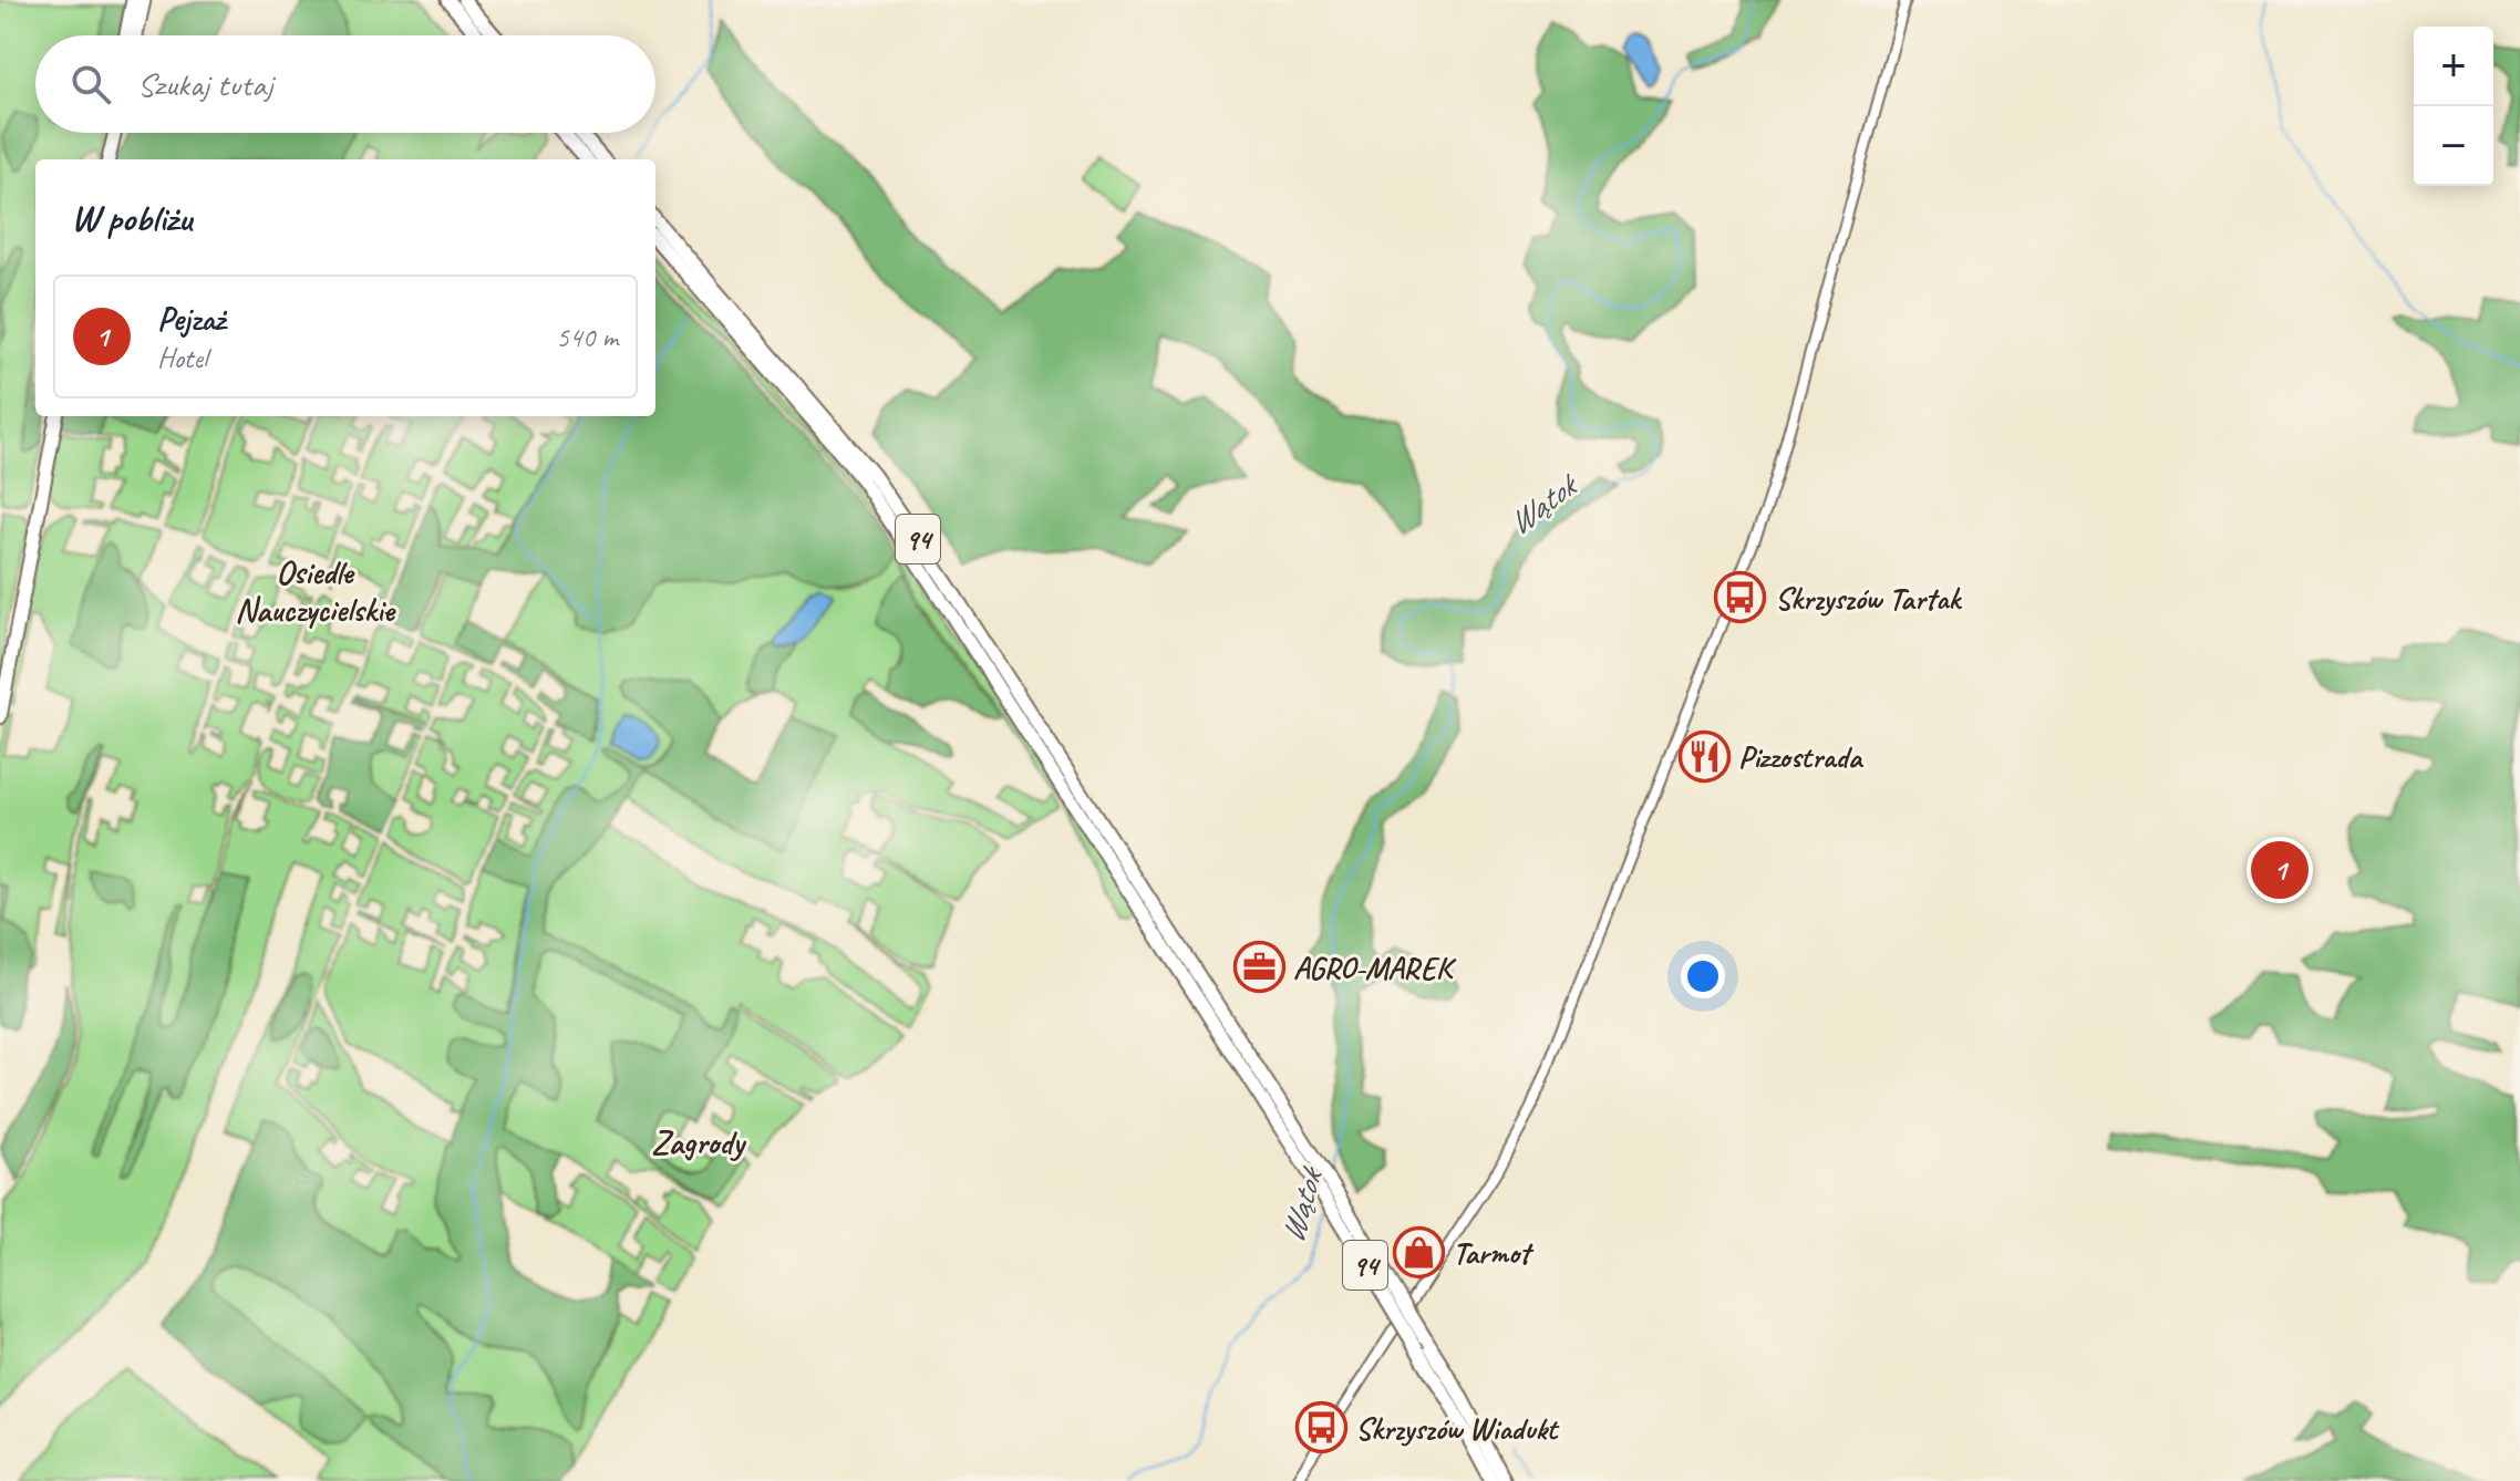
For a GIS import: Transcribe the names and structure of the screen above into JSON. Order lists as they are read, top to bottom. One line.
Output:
{"streets":{"main road":["94"]},"districts":["Osiedle Nauczycielskie","Zagrody"],"water":["Wątok"],"places":{"bus stop":["Skrzyszów Tartak","Skrzyszów Wiadukt"],"restaurant":["Pizzostrada"],"office":["AGRO-MAREK"],"shop":["Tarmot"]},"page":{"map_buttons":["+","−"],"search":"Szukaj tutaj","heading":"W pobliżu","list":[{"mark":"1","name":"Pejzaż","note":"Hotel","value":"540 m"}],"pins":"1"}}
